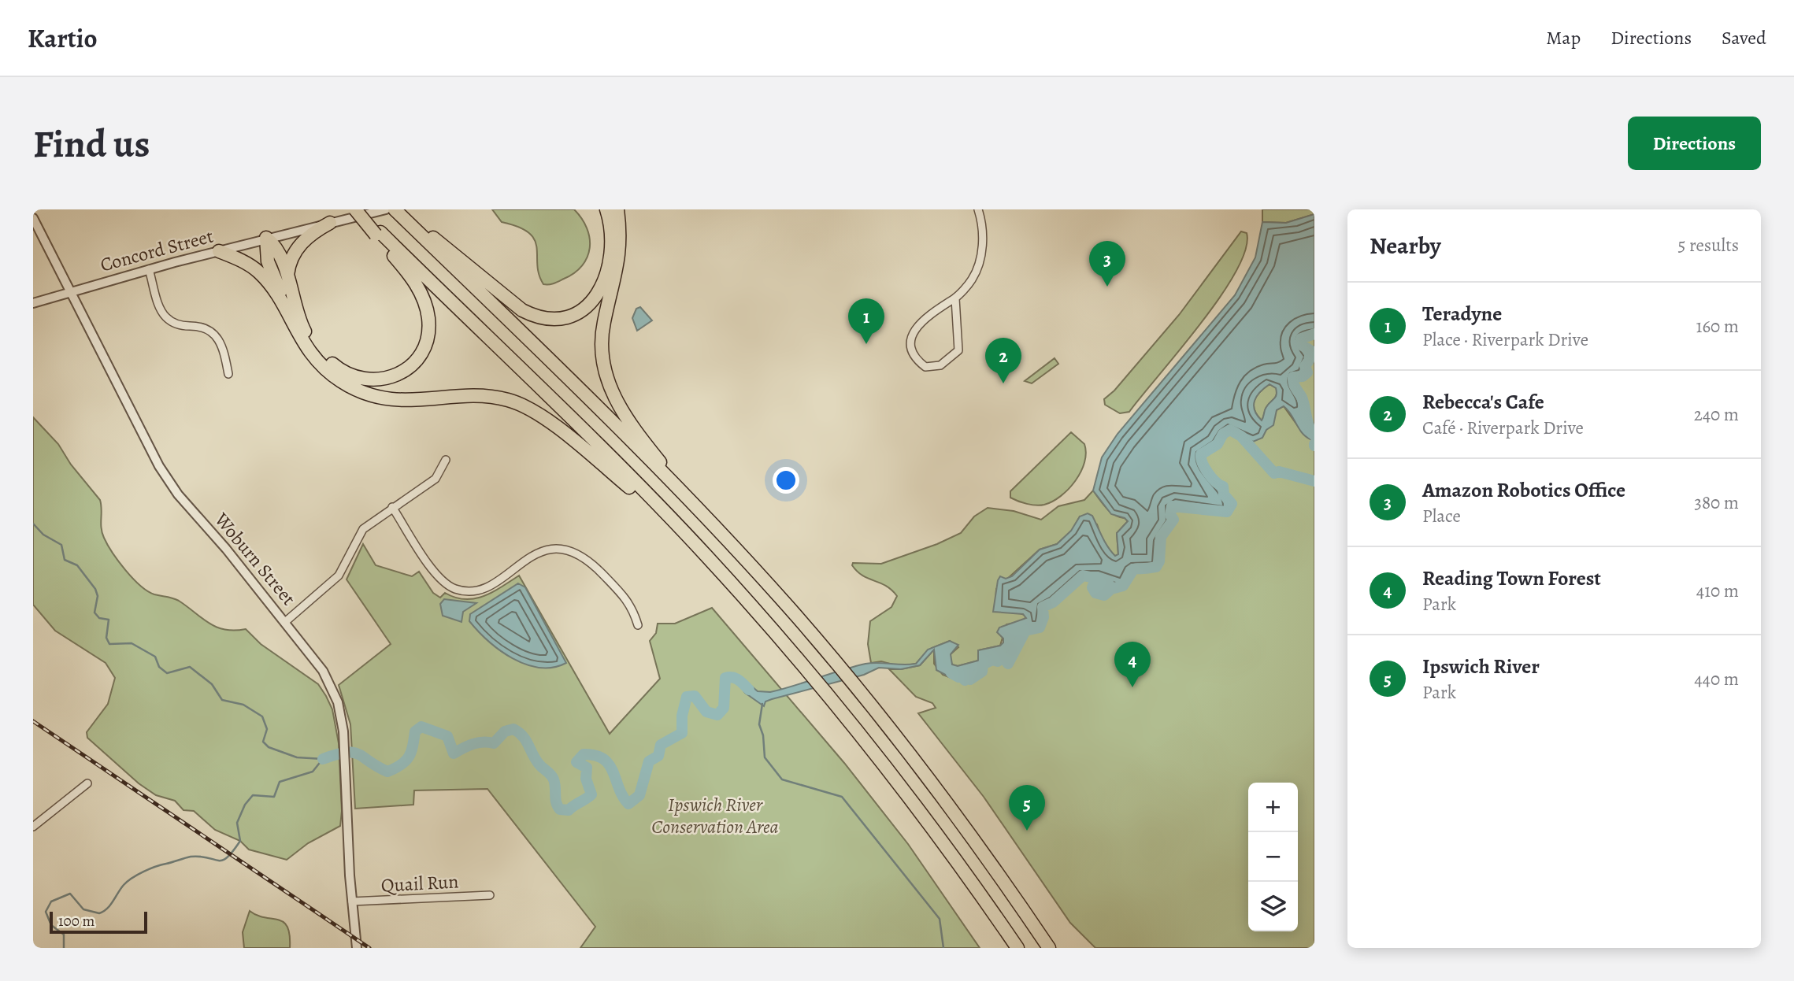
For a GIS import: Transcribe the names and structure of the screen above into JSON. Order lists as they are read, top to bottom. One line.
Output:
{"streets":{"street":["Concord Street","Woburn Street","Quail Run"]},"crossings":[["Concord Street","Woburn Street"],["Woburn Street","Quail Run"]],"parks":["Ipswich River Conservation Area"],"scale_bar":"100 m","page":{"header":"Kartio","nav":["Map","Directions","Saved"],"buttons":"Directions","title":"Find us","heading":["Nearby","5 results"],"pins":["3","1","2","4","5"],"list":[{"mark":"1","name":"Teradyne","note":"Place · Riverpark Drive","value":"160 m"},{"mark":"2","name":"Rebecca's Cafe","note":"Café · Riverpark Drive","value":"240 m"},{"mark":"3","name":"Amazon Robotics Office","note":"Place","value":"380 m"},{"mark":"4","name":"Reading Town Forest","note":"Park","value":"410 m"},{"mark":"5","name":"Ipswich River","note":"Park","value":"440 m"}],"map_buttons":["+","−"],"scale":"100 m"}}
